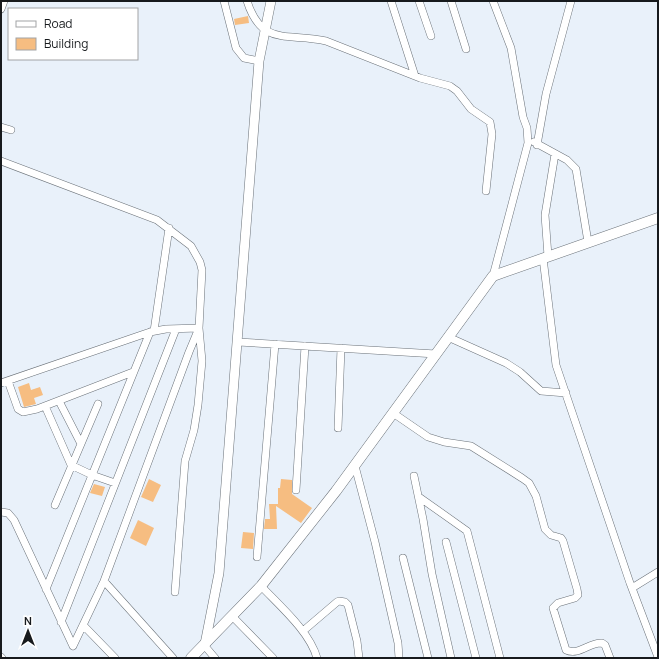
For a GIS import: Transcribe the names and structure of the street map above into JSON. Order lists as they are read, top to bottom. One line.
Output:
{"legend":["Road","Building"],"north":"top"}
